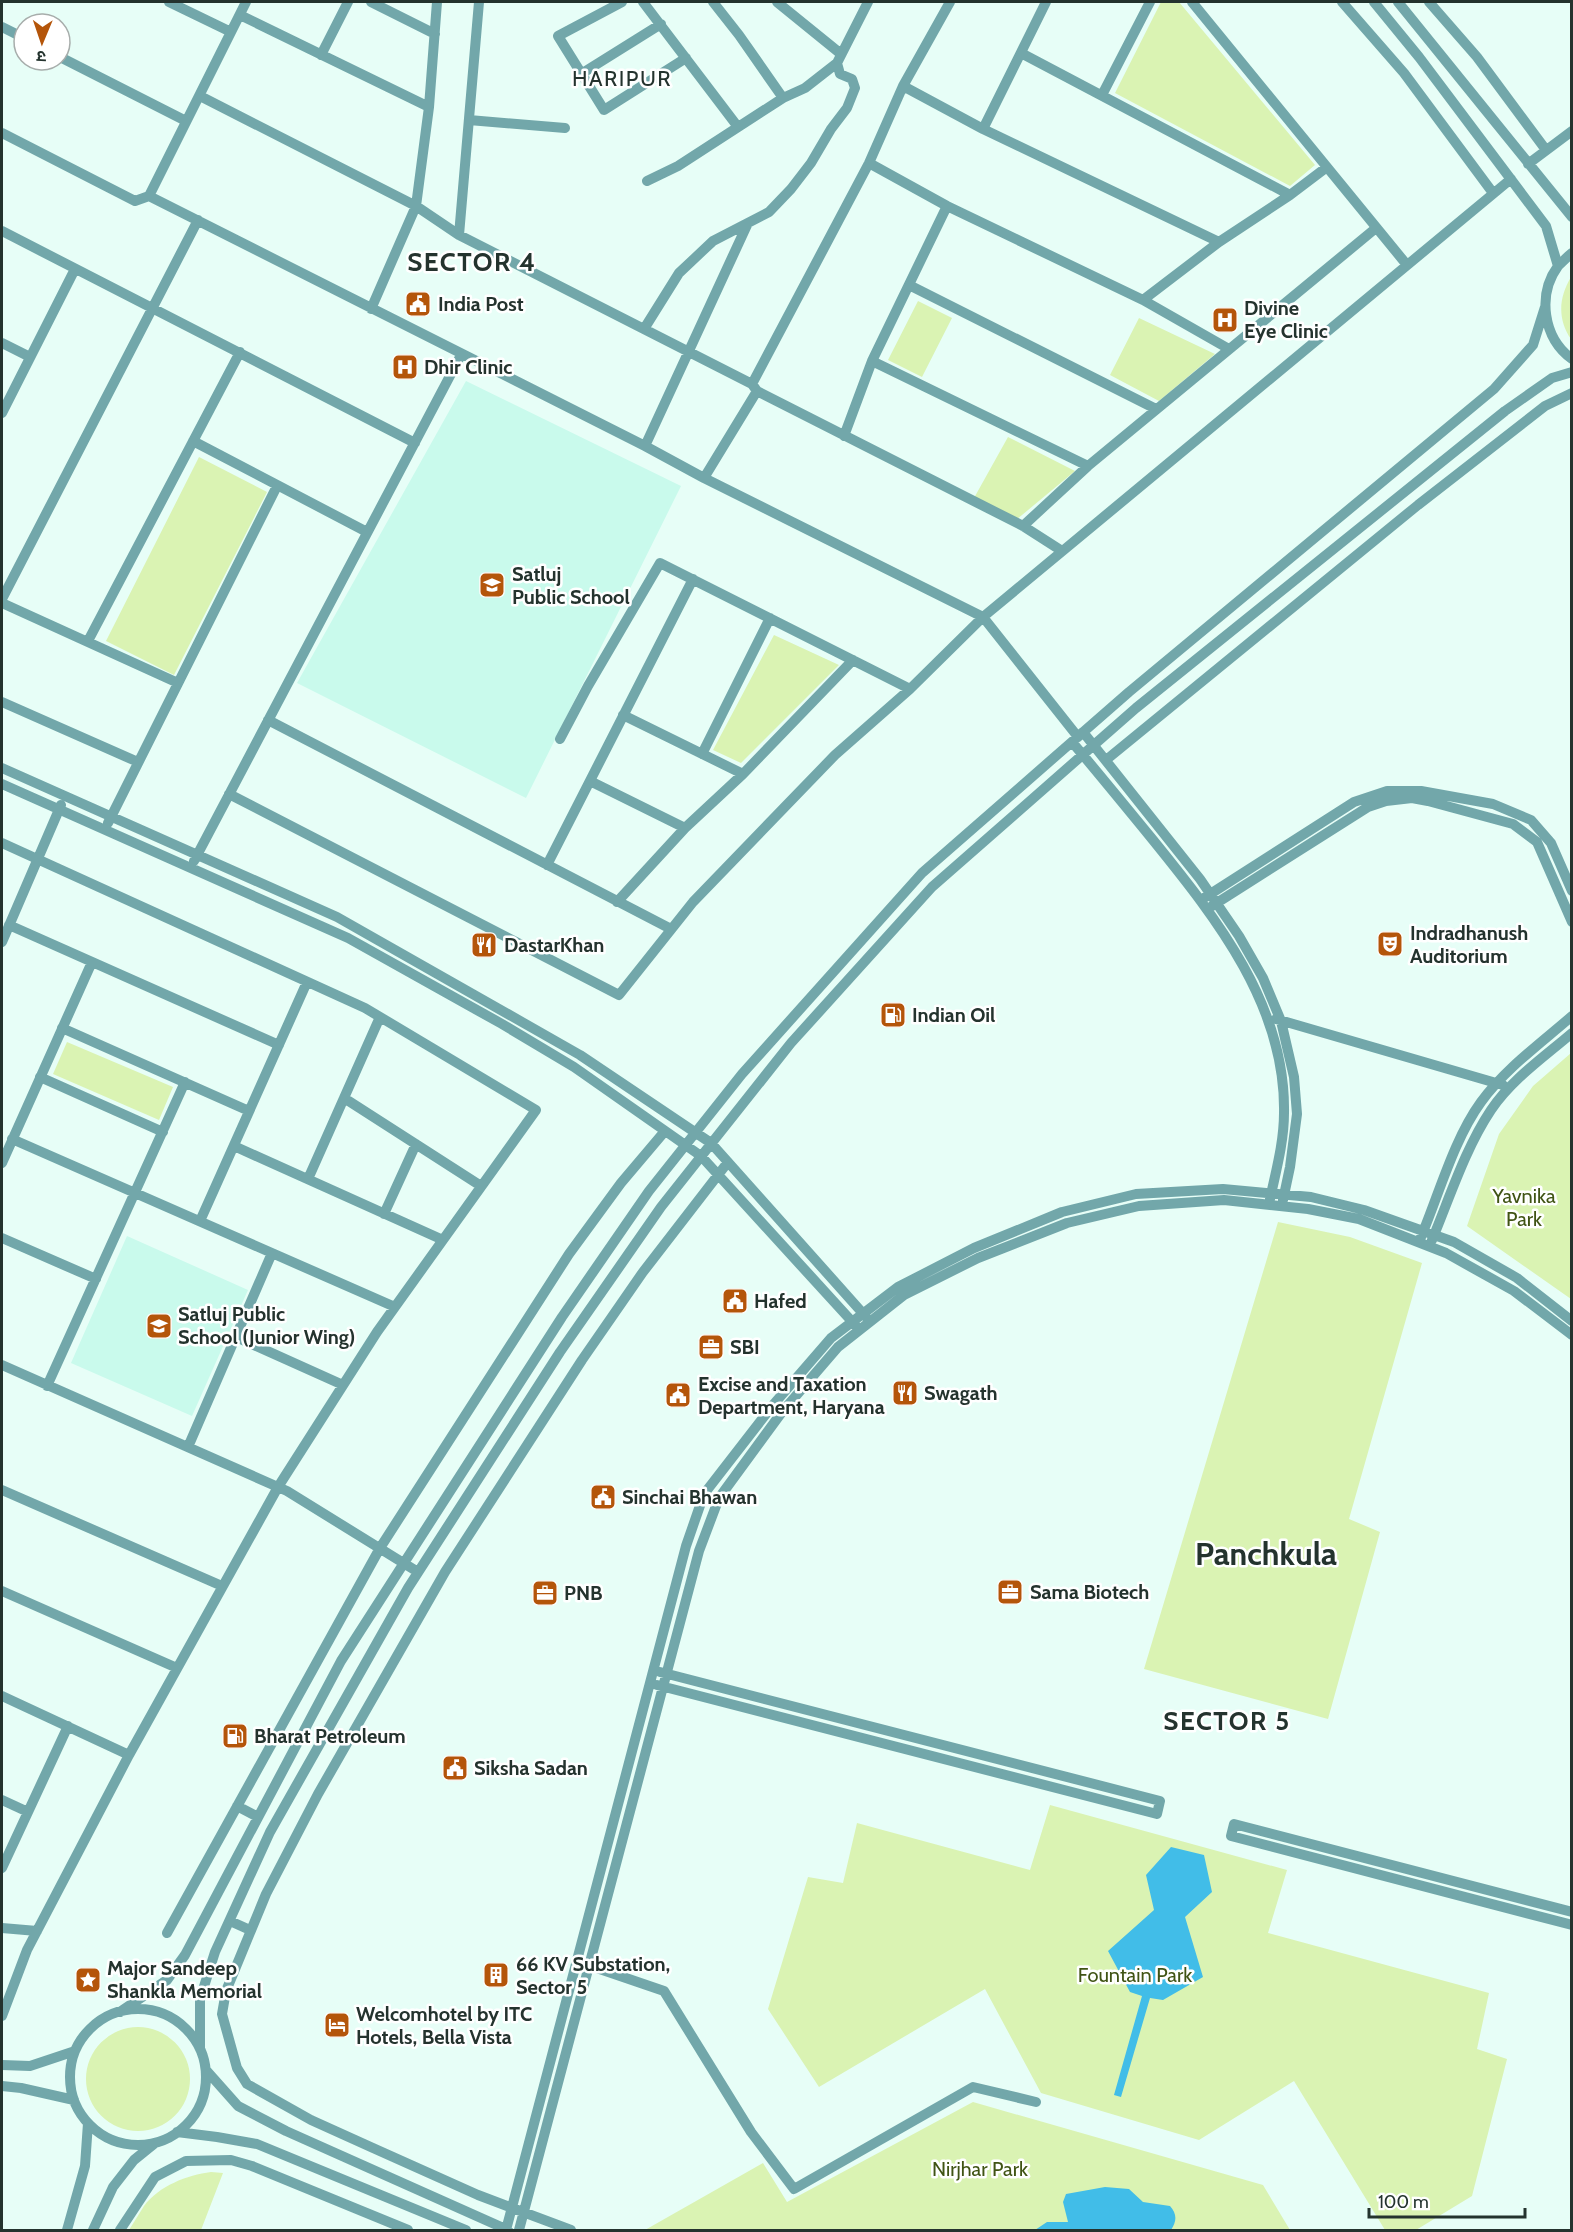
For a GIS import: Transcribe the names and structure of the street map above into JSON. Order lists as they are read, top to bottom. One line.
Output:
{"districts":["HARIPUR","SECTOR 4","Panchkula","SECTOR 5"],"parks":["Yavnika Park","Fountain Park","Nirjhar Park"],"places":{"public building":["India Post","Hafed","Excise and Taxation Department, Haryana","Sinchai Bhawan","Siksha Sadan"],"hospital":["Divine Eye Clinic","Dhir Clinic"],"school or university":["Satluj Public School","Satluj Public School (Junior Wing)"],"theatre":["Indradhanush Auditorium"],"restaurant":["DastarKhan","Swagath"],"fuel station":["Indian Oil","Bharat Petroleum"],"office":["SBI","Sama Biotech","PNB"],"building":["66 KV Substation, Sector 5"],"place":["Major Sandeep Shankla Memorial"],"hotel":["Welcomhotel by ITC Hotels, Bella Vista"]},"scale_bar":"100 m","north":"bottom"}
